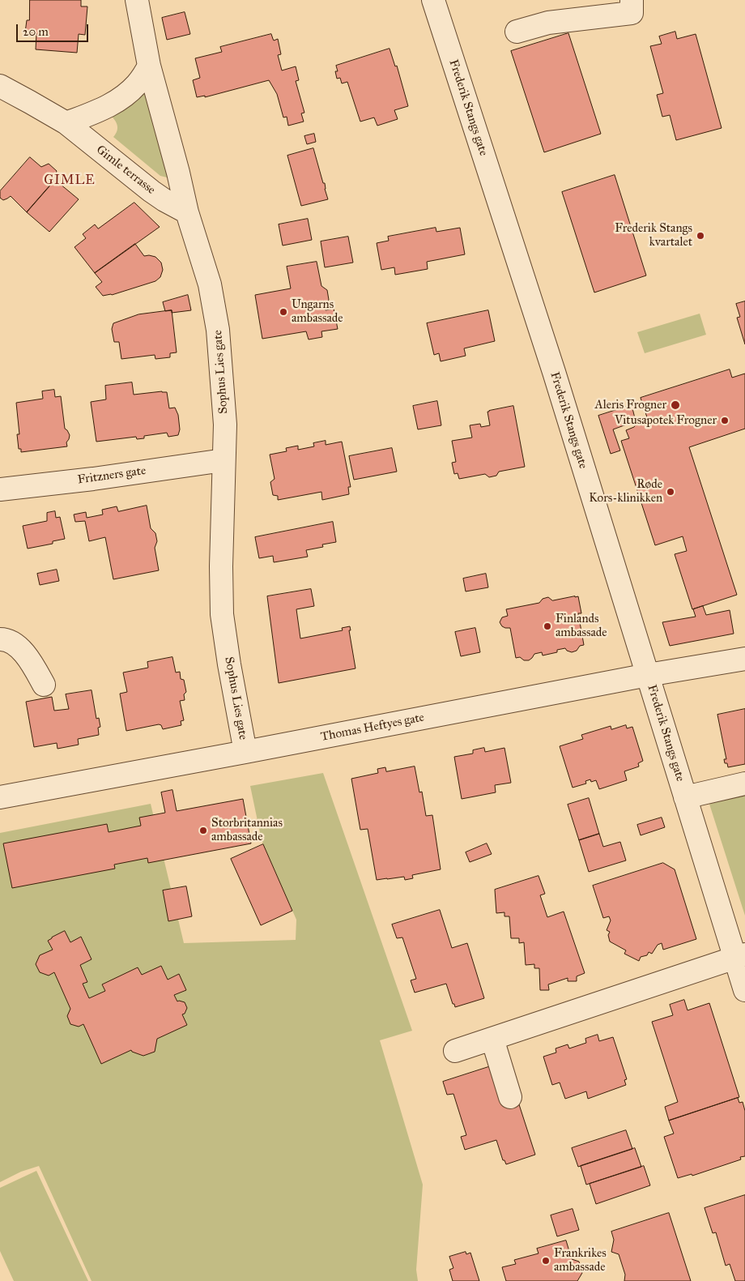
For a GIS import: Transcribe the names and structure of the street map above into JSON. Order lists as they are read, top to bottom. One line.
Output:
{"streets":{"street":["Frederik Stangs gate","Gimle terrasse","Sophus Lies gate","Fritzners gate","Thomas Heftyes gate"]},"crossings":[["Frederik Stangs gate","Thomas Heftyes gate"],["Gimle terrasse","Sophus Lies gate"],["Sophus Lies gate","Fritzners gate"],["Sophus Lies gate","Thomas Heftyes gate"]],"districts":["GIMLE"],"places":["Frederik Stangs kvartalet","Ungarns ambassade","Aleris Frogner","Vitusapotek Frogner","Røde Kors-klinikken","Finlands ambassade","Storbritannias ambassade","Frankrikes ambassade"],"scale_bar":"20 m"}
